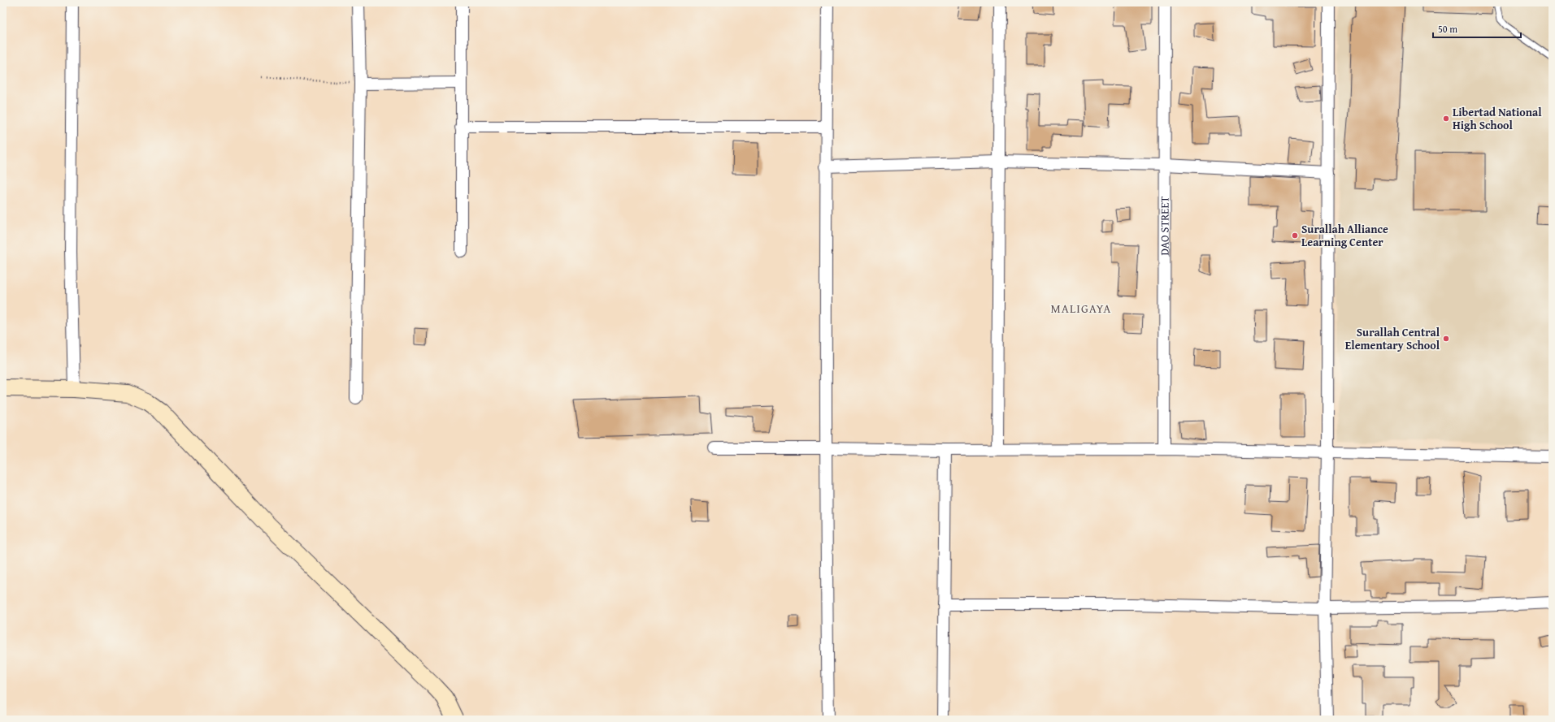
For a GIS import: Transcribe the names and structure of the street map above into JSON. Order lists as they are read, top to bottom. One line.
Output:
{"streets":{"street":["DAO STREET"]},"districts":["MALIGAYA"],"places":["Libertad National High School","Surallah Alliance Learning Center","Surallah Central Elementary School"],"scale_bar":"50 m"}
